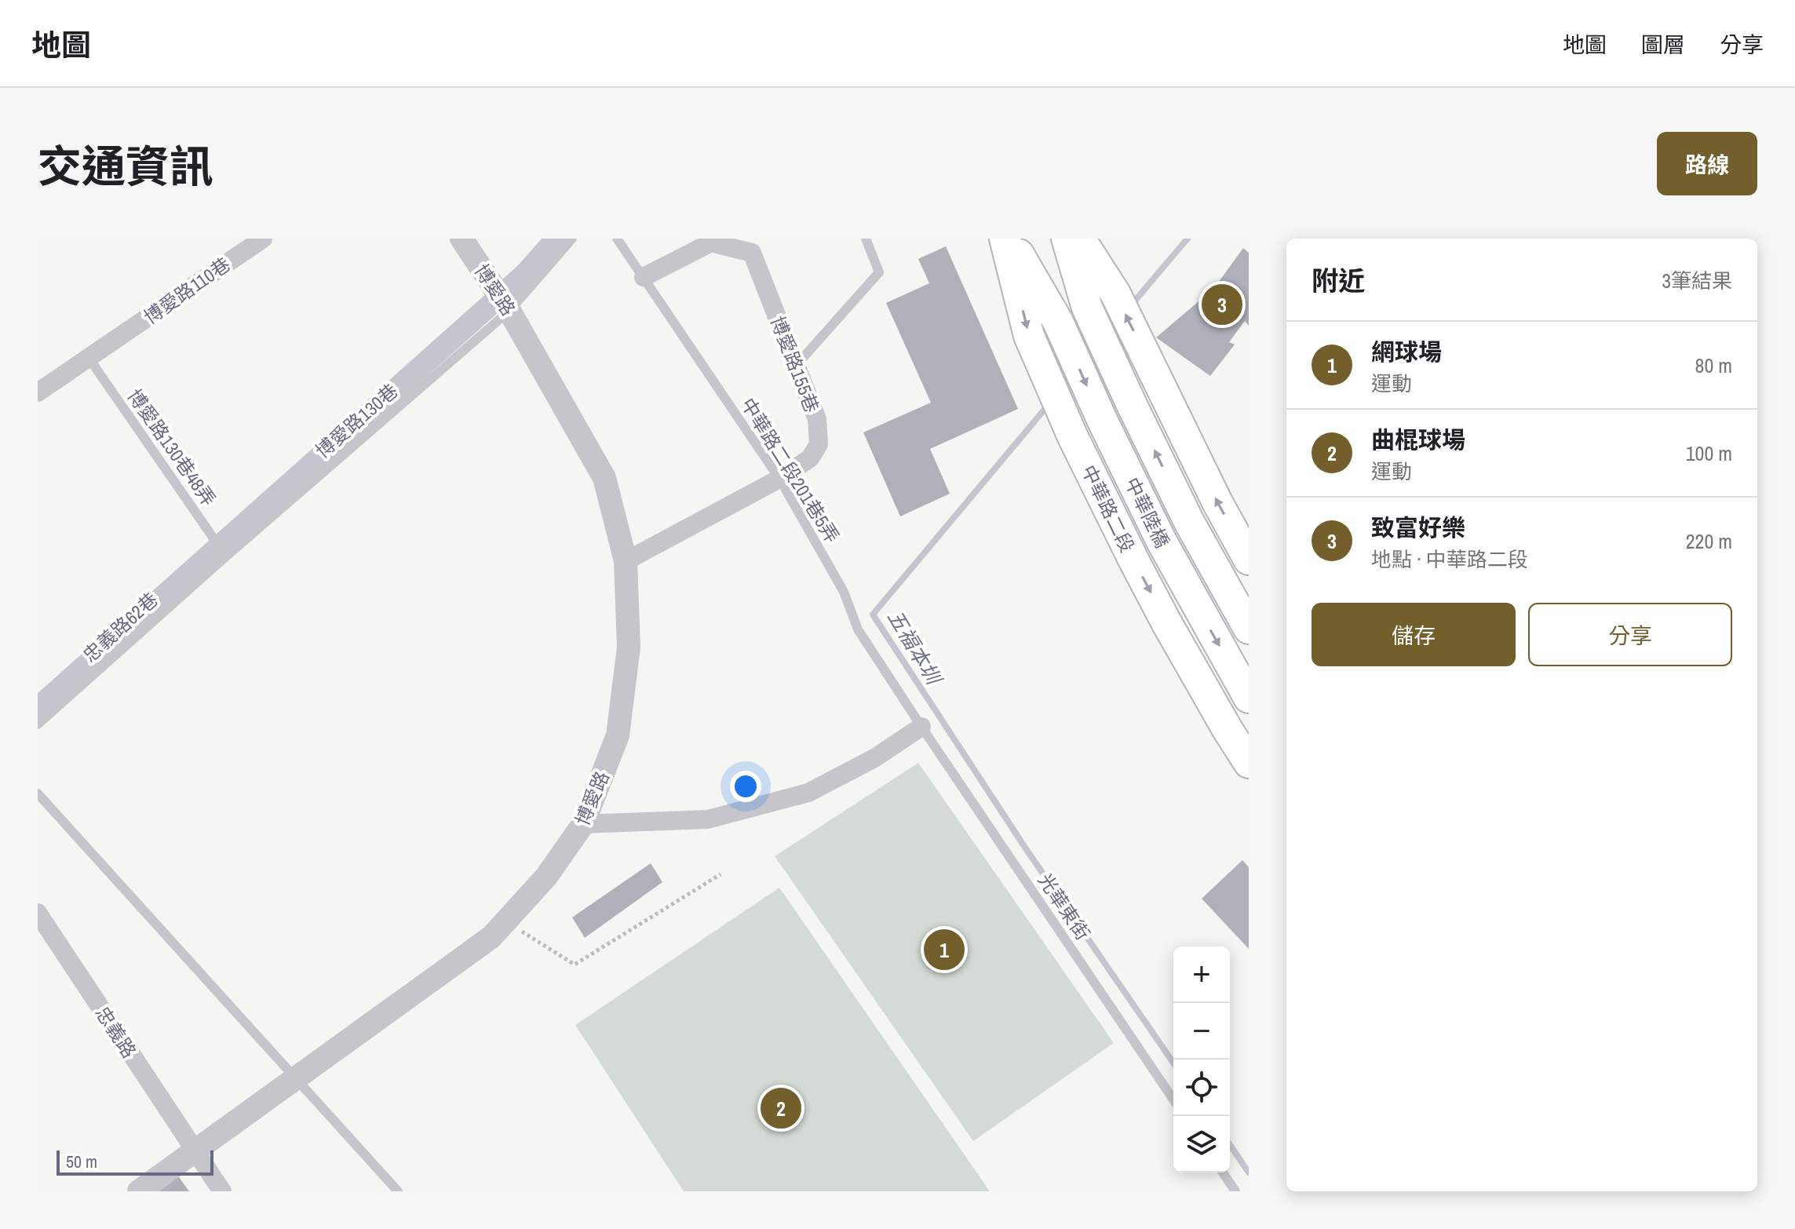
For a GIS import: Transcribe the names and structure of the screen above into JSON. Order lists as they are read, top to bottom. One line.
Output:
{"streets":{"main road":["中華路二段","中華陸橋"],"street":["博愛路","博愛路110巷","博愛路155巷","忠義路"],"lane":["博愛路130巷","博愛路130巷48弄","中華路二段201巷5弄","忠義路62巷","光華東街"]},"crossings":[["博愛路","博愛路155巷"],["博愛路","博愛路130巷"],["博愛路","忠義路"],["博愛路110巷","博愛路130巷48弄"],["博愛路155巷","中華路二段201巷5弄"],["博愛路130巷","博愛路130巷48弄"],["博愛路130巷","忠義路62巷"],["博愛路130巷48弄","忠義路62巷"],["中華路二段201巷5弄","光華東街"],["中華路二段","中華陸橋"]],"water":["五福本圳"],"scale_bar":"50 m","page":{"header":"地圖","nav":["地圖","圖層","分享"],"title":"交通資訊","buttons":["路線",["儲存","分享"]],"heading":["附近","3筆結果"],"pins":["3","1","2"],"list":[{"mark":"1","name":"網球場","note":"運動","value":"80 m"},{"mark":"2","name":"曲棍球場","note":"運動","value":"100 m"},{"mark":"3","name":"致富好樂","note":"地點 · 中華路二段","value":"220 m"}],"map_buttons":["+","−"],"scale":"50 m"}}
